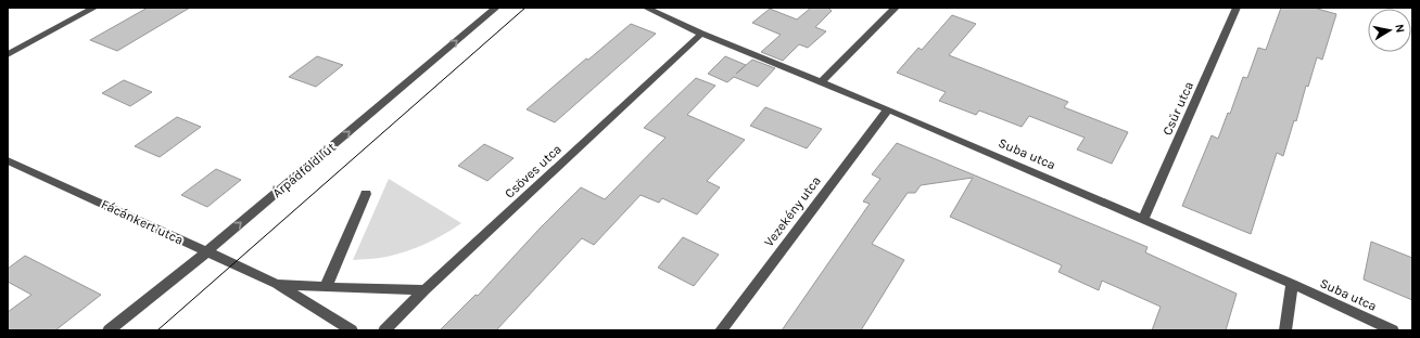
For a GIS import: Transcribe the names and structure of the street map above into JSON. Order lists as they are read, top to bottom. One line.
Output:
{"streets":{"street":["Csűr utca","Suba utca","Árpádföldi út","Csöves utca","Vezekény utca","Fácánkert utca"]},"crossings":[["Csűr utca","Suba utca"],["Suba utca","Csöves utca"],["Suba utca","Vezekény utca"],["Árpádföldi út","Fácánkert utca"],["Csöves utca","Fácánkert utca"]],"one_way":["Árpádföldi út"],"north":"right"}
